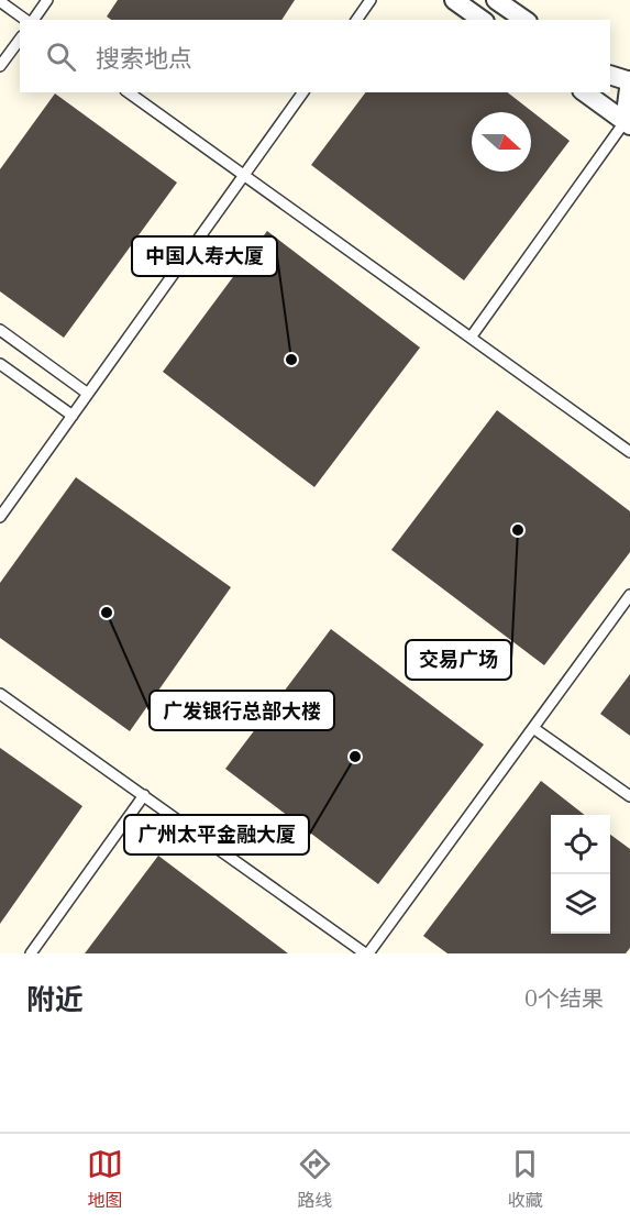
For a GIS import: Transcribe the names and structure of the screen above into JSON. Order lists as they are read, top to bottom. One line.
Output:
{"places":["中国人寿大厦","交易广场","广发银行总部大楼","广州太平金融大厦"],"north":"right","page":{"search":"搜索地点","heading":["附近","0个结果"],"nav":["地图","路线","收藏"]}}
